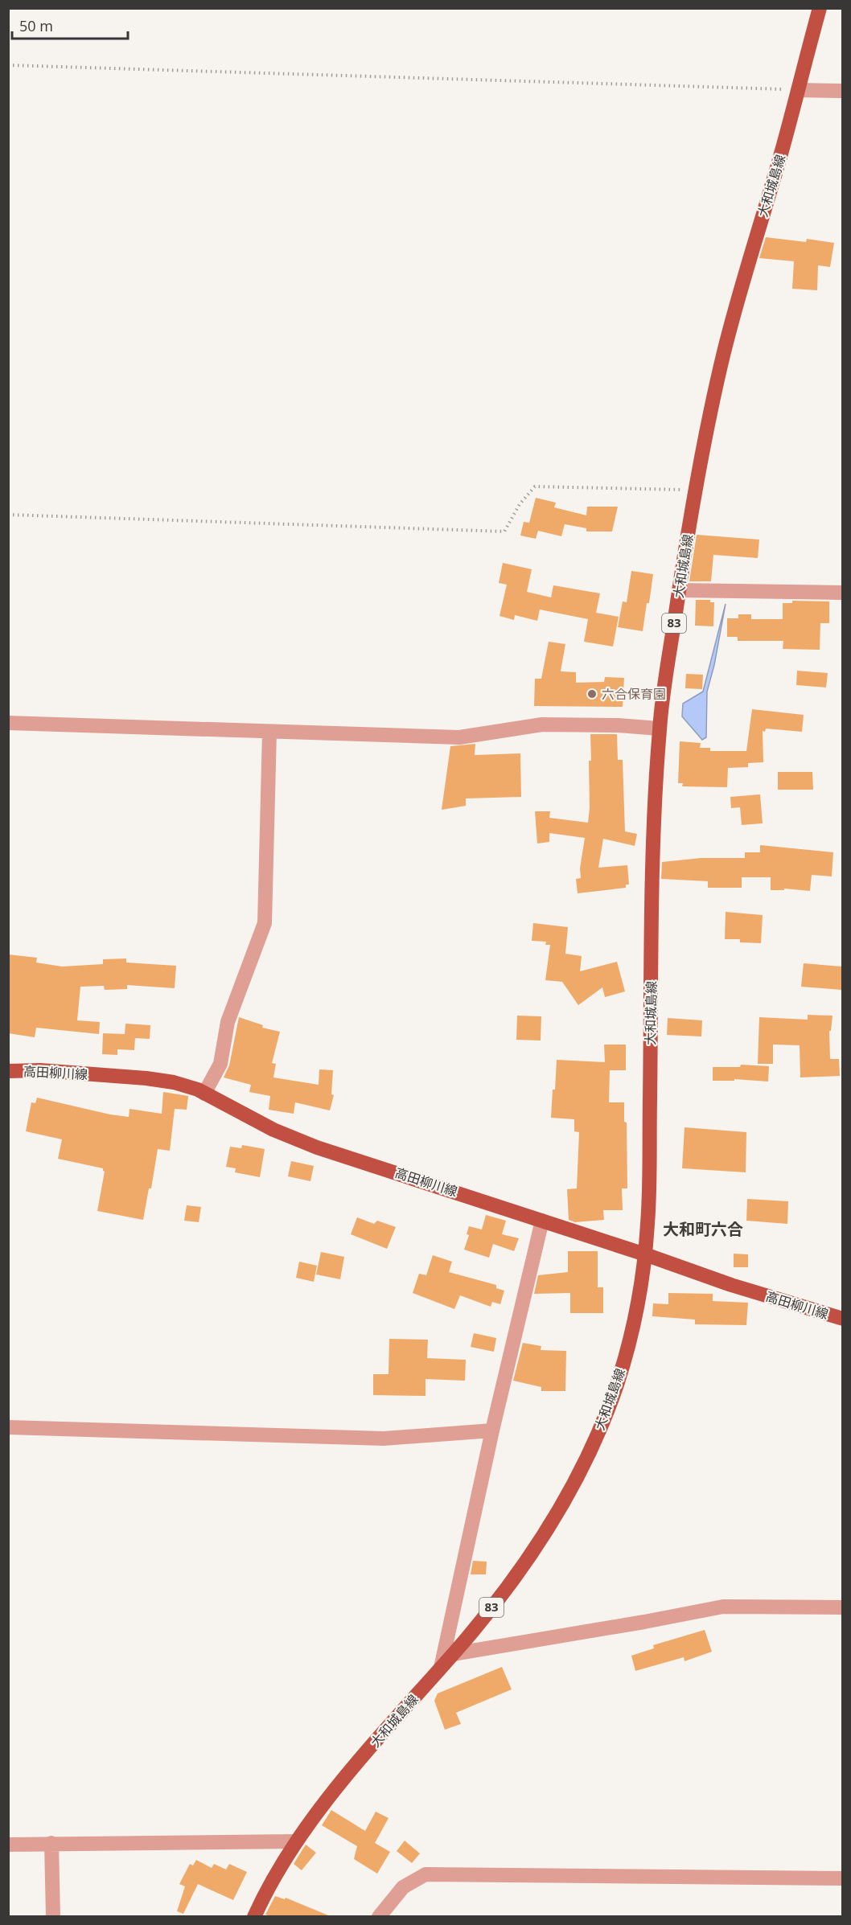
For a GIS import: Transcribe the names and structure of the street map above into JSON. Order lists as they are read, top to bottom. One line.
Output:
{"streets":{"main road":["大和城島線","83","高田柳川線"]},"crossings":[["大和城島線","高田柳川線"]],"districts":["大和町六合"],"places":["六合保育園"],"scale_bar":"50 m"}
